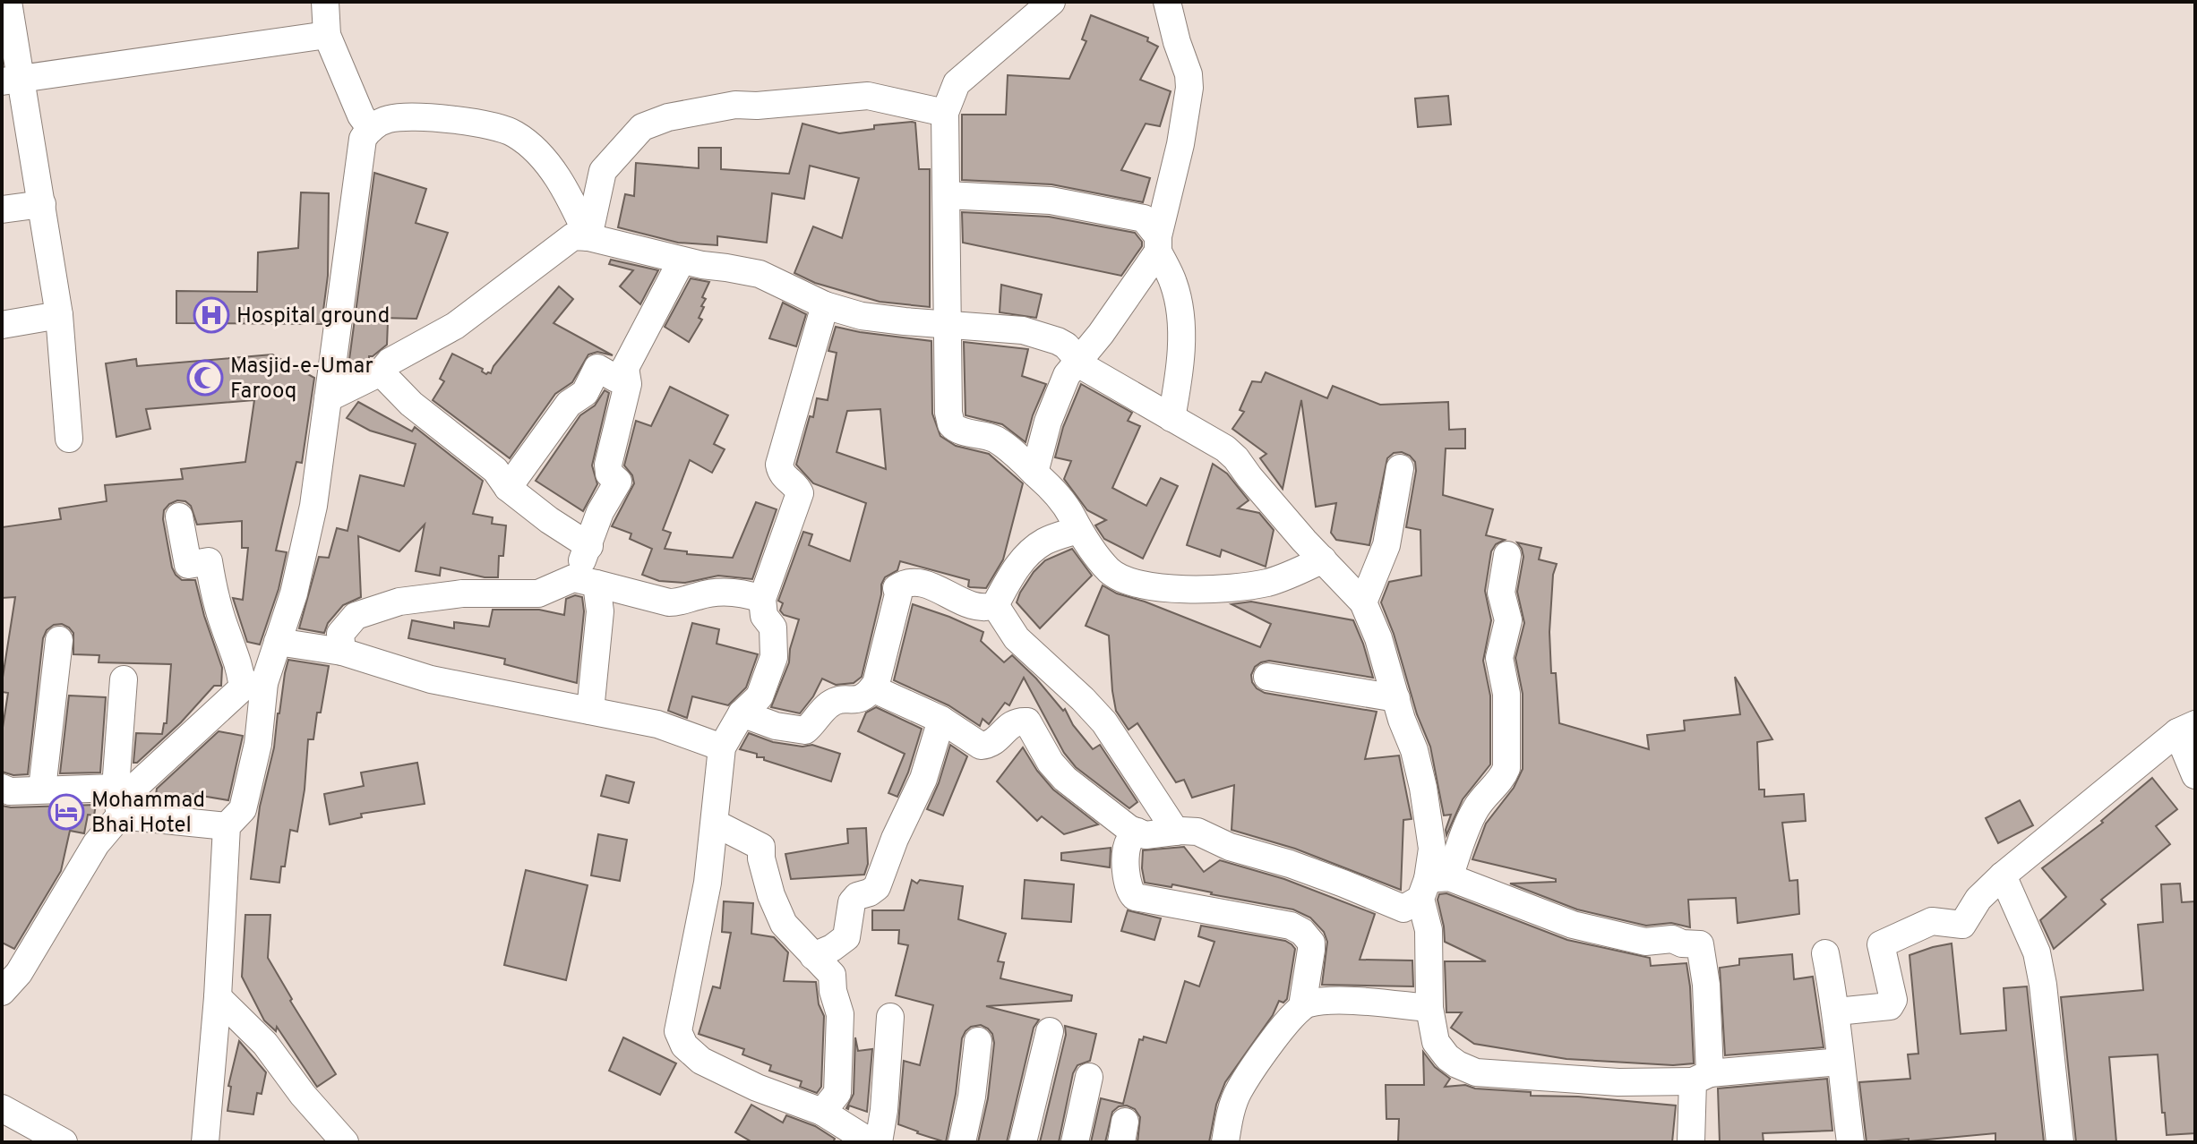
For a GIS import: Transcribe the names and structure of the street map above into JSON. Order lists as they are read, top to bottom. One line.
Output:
{"places":{"hospital":["Hospital ground"],"mosque":["Masjid-e-Umar Farooq"],"hotel":["Mohammad Bhai Hotel"]}}
